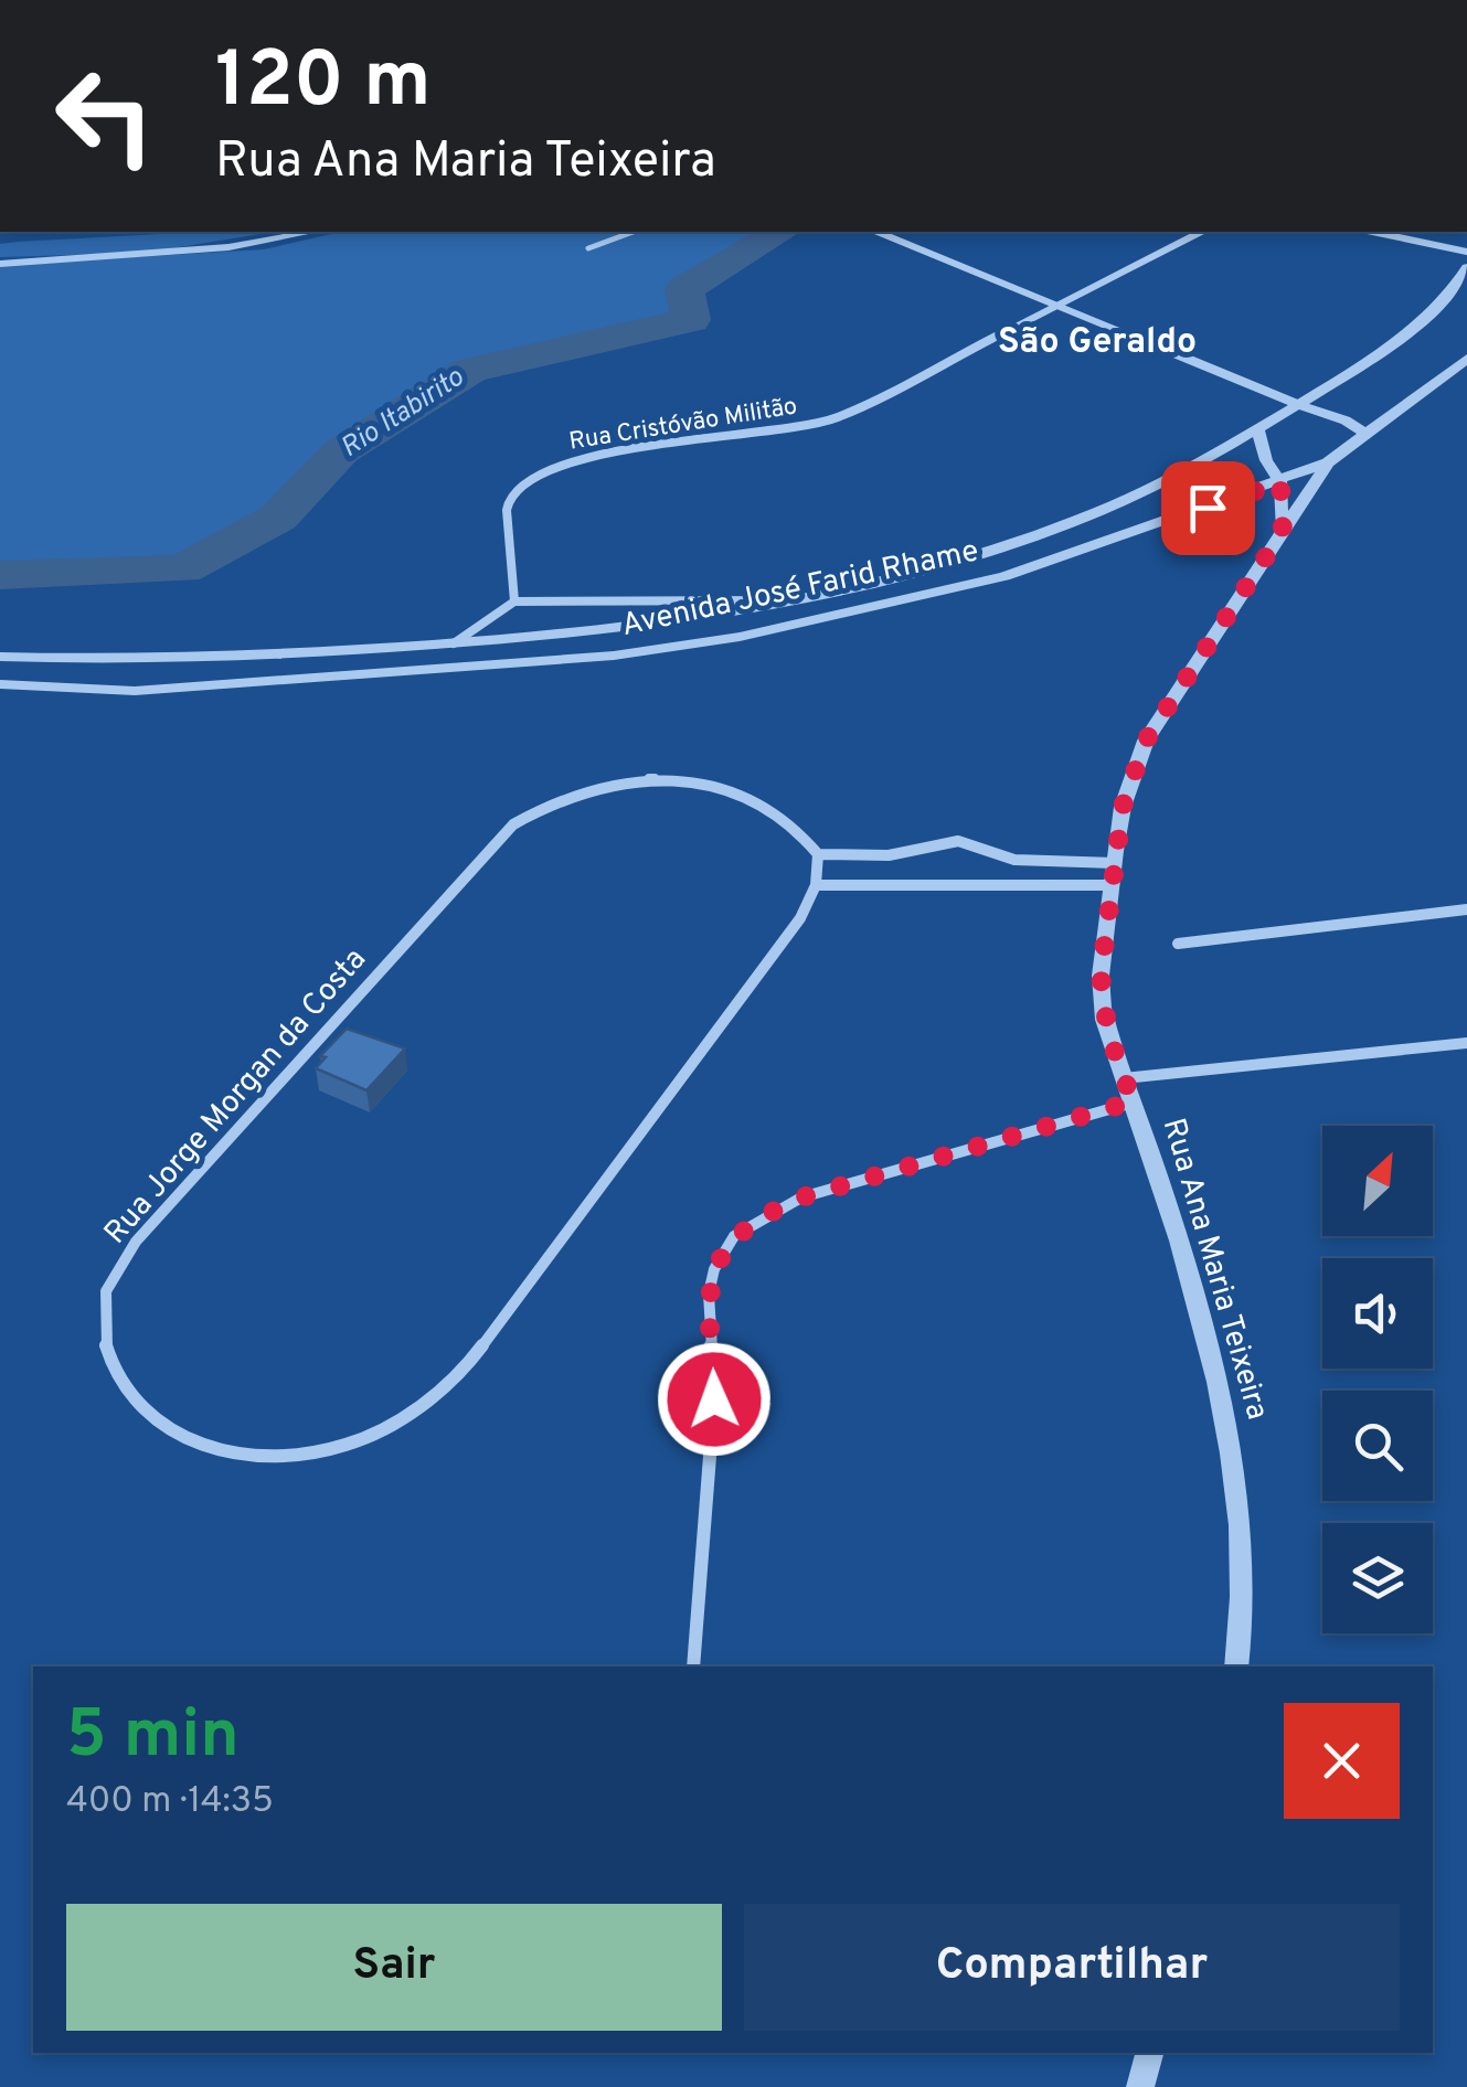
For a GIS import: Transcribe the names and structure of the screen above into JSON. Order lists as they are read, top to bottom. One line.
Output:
{"streets":{"street":["Rua Cristóvão Militão","Avenida José Farid Rhame","Rua Jorge Morgan da Costa","Rua Ana Maria Teixeira"]},"crossings":[["Avenida José Farid Rhame","Rua Ana Maria Teixeira"]],"districts":["São Geraldo"],"water":["Rio Itabirito"],"north":"top right","page":{"turn":["120 m","Rua Ana Maria Teixeira"],"heading":["5 min","400 m · 14:35"],"buttons":["Sair","Compartilhar"]}}
